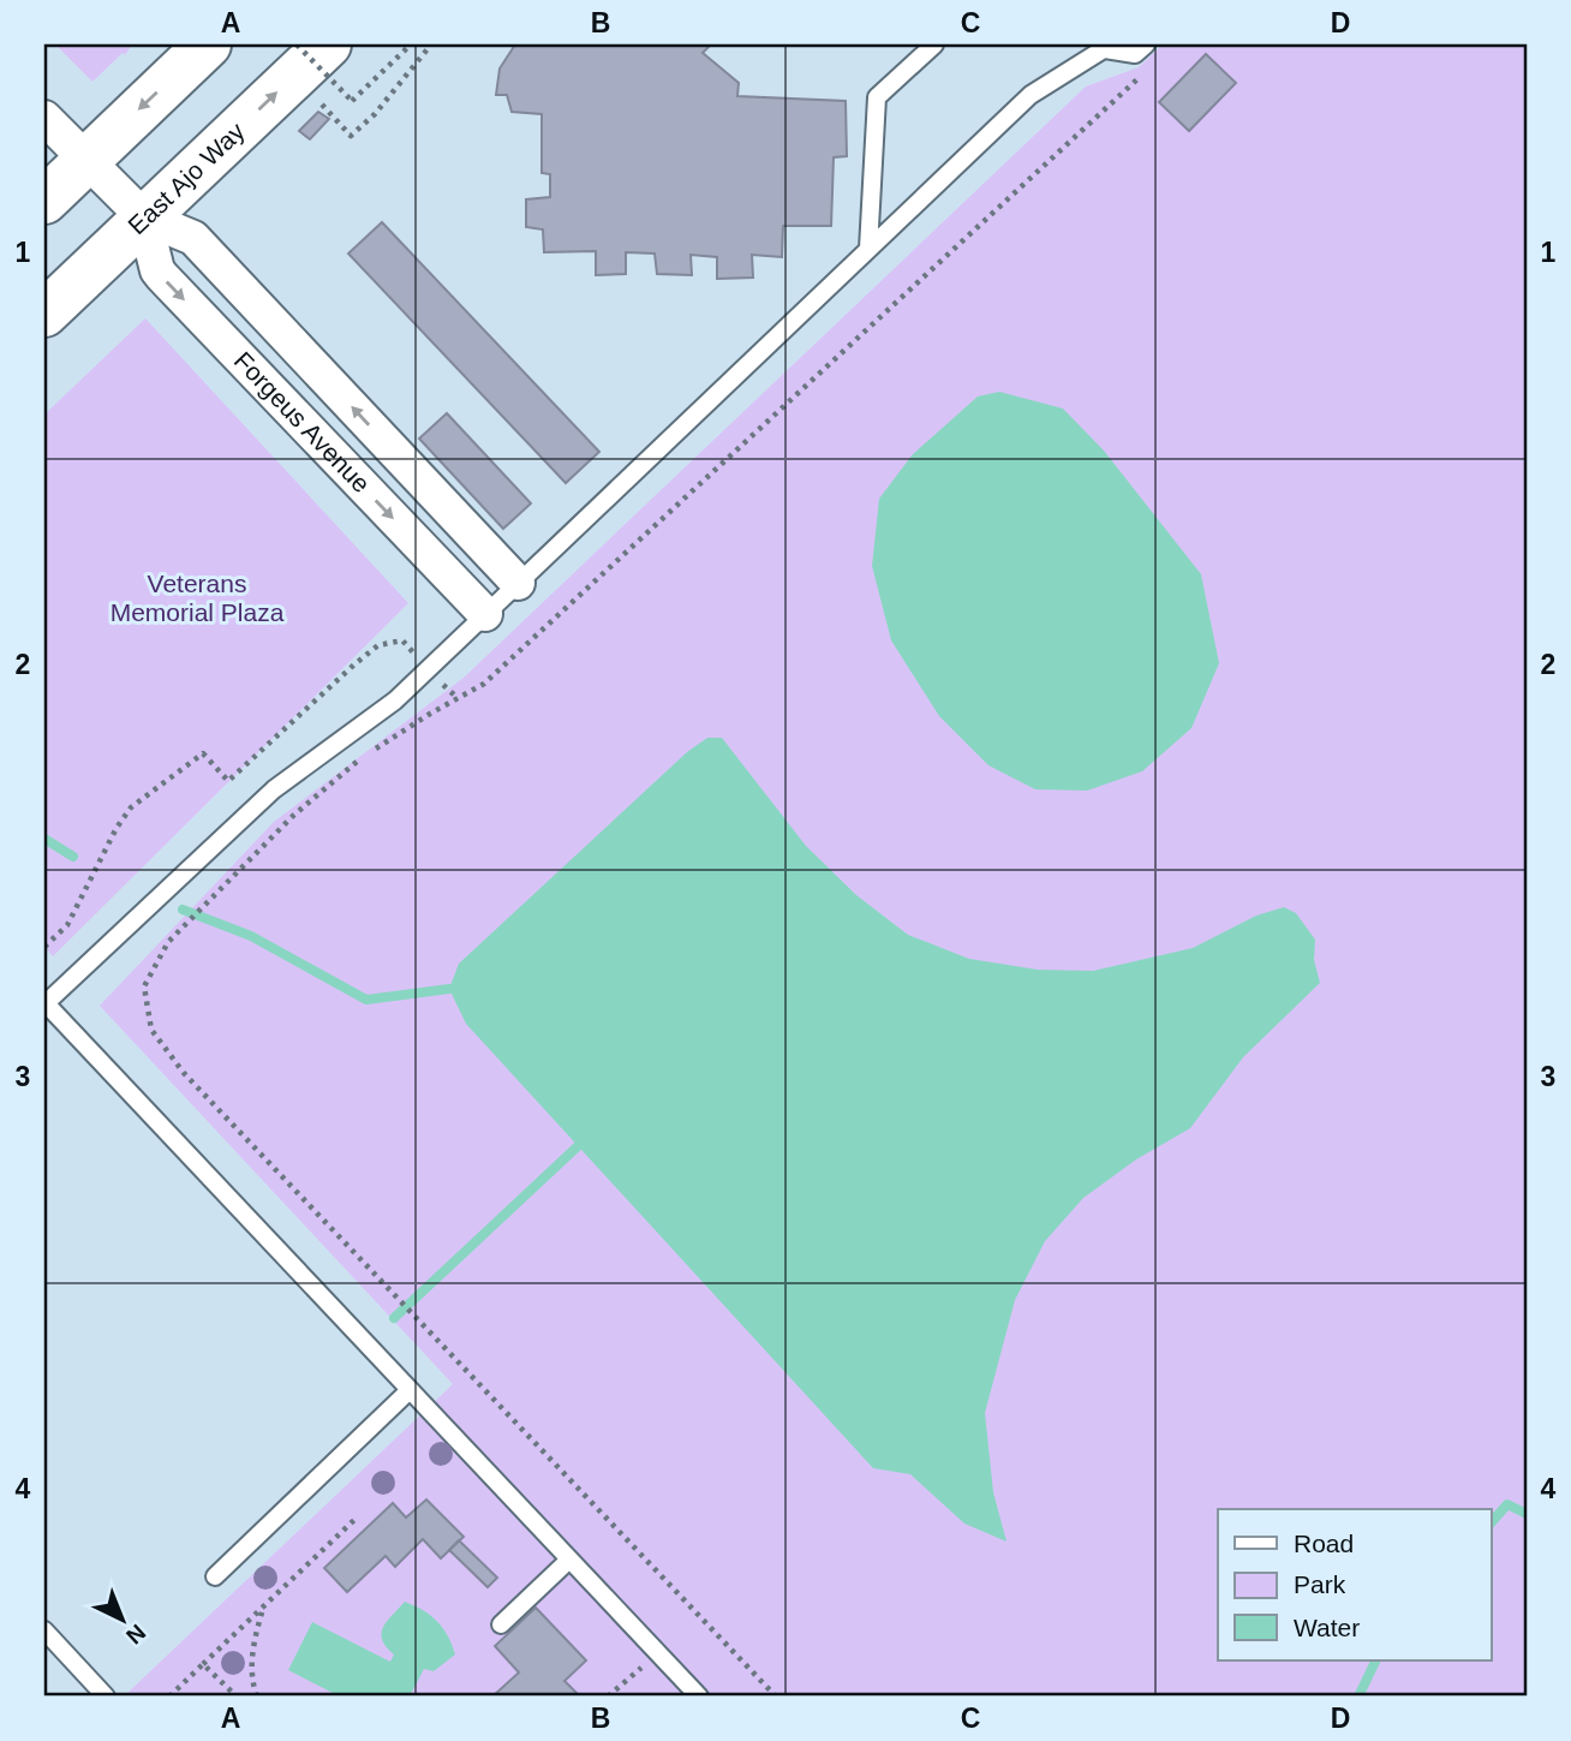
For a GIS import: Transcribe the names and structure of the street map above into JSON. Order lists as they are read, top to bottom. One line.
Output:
{"streets":{"main road":["East Ajo Way"],"street":["Forgeus Avenue"]},"crossings":[["East Ajo Way","Forgeus Avenue"]],"parks":["Veterans Memorial Plaza"],"legend":["Road","Park","Water"],"north":"bottom right","grid":{"columns":["A","B","C","D"],"rows":["1","2","3","4"]}}
